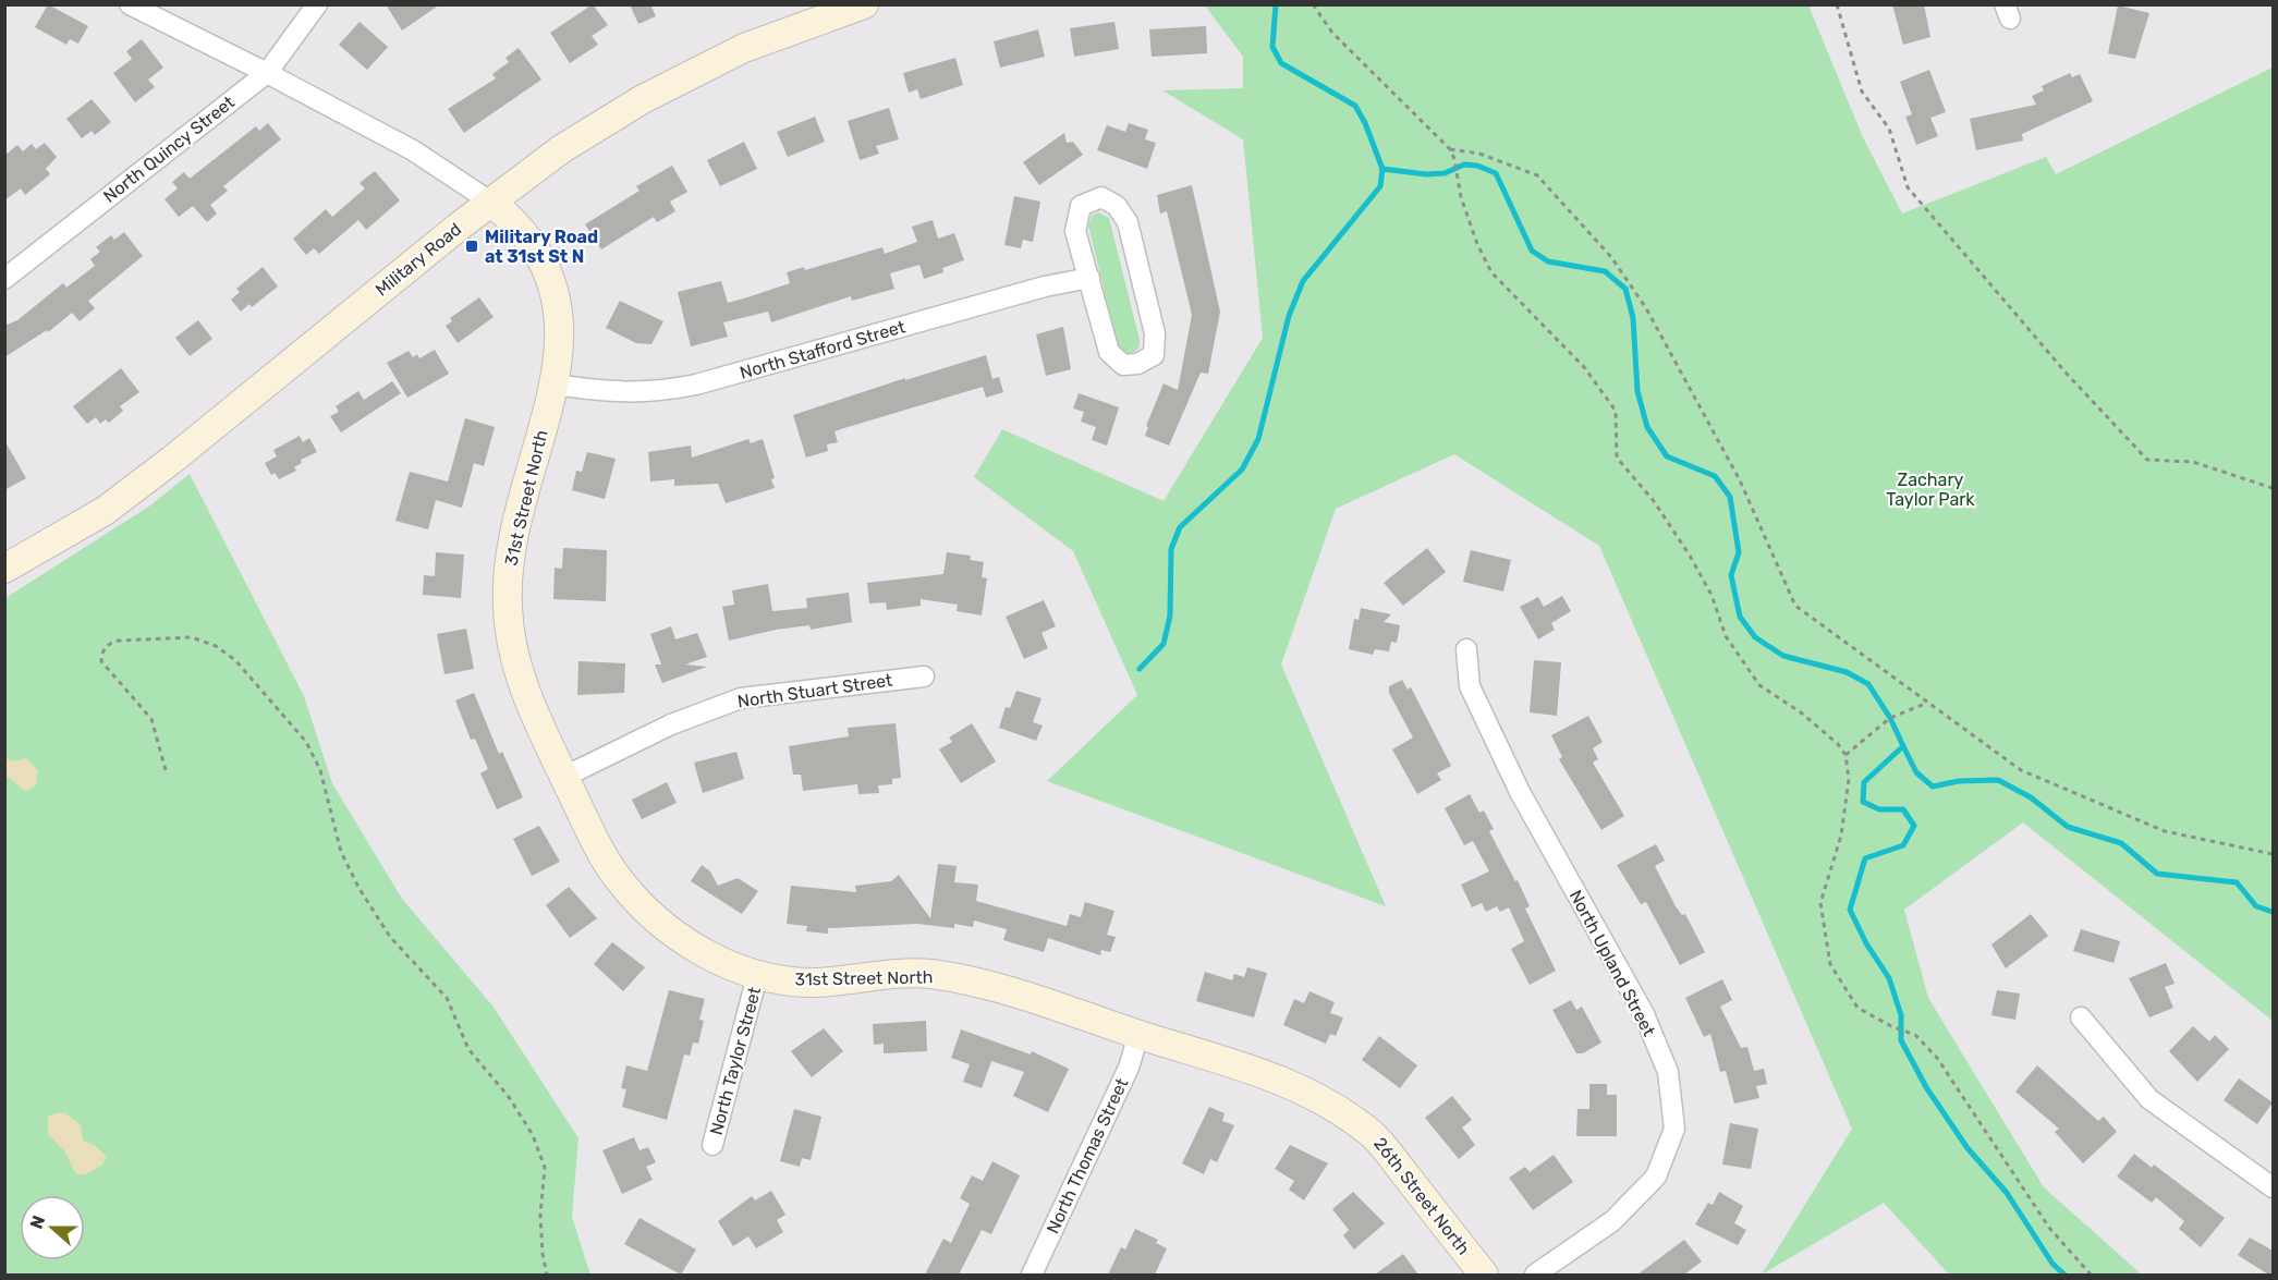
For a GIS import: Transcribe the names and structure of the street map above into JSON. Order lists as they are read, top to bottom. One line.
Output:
{"streets":{"street":["North Quincy Street","Military Road","North Stafford Street","31st Street North","North Stuart Street","North Upland Street","North Taylor Street","North Thomas Street","26th Street North"]},"crossings":[["North Quincy Street","31st Street North"],["Military Road","31st Street North"],["North Stafford Street","31st Street North"],["31st Street North","North Stuart Street"],["31st Street North","North Taylor Street"],["31st Street North","North Thomas Street"],["31st Street North","26th Street North"],["North Thomas Street","26th Street North"]],"parks":["Zachary Taylor Park"],"places":{"transit":["Military Road at 31st St N"]},"north":"left"}
